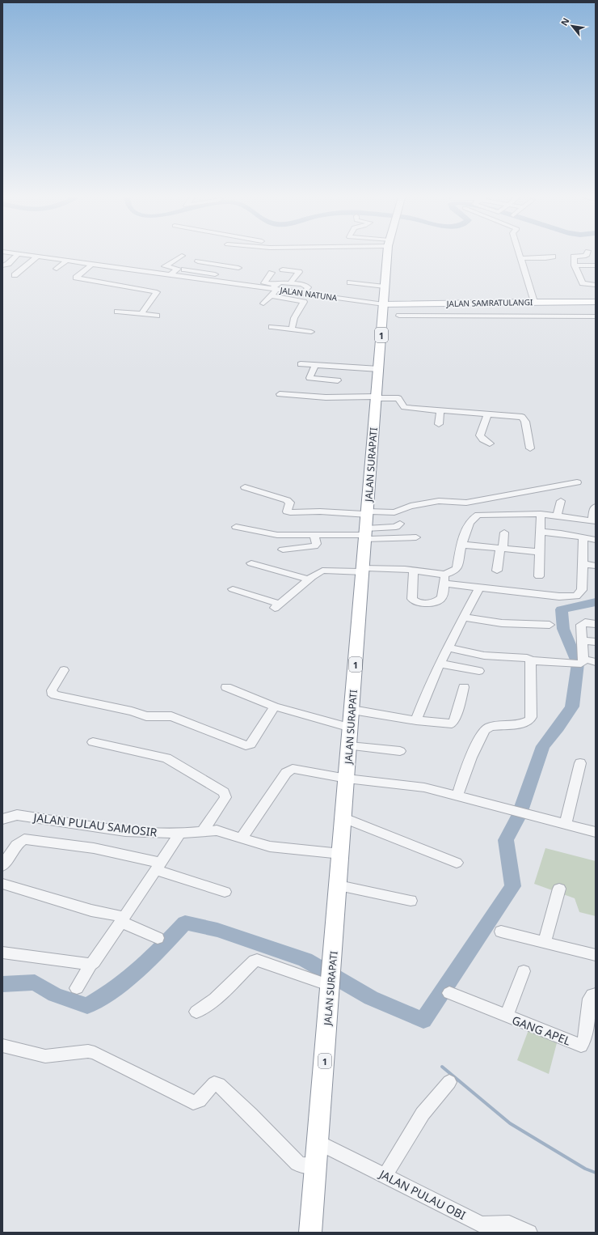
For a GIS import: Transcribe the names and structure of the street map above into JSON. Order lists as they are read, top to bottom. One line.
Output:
{"streets":{"highway":["1","JALAN SURAPATI"],"main road":["JALAN SAMRATULANGI"],"street":["JALAN NATUNA","JALAN PULAU SAMOSIR","GANG APEL","JALAN PULAU OBI"]},"crossings":[["JALAN NATUNA","JALAN SAMRATULANGI"],["JALAN NATUNA","JALAN SURAPATI"],["JALAN SAMRATULANGI","JALAN SURAPATI"],["JALAN SURAPATI","JALAN PULAU SAMOSIR"],["JALAN SURAPATI","JALAN PULAU OBI"]],"north":"top left"}
